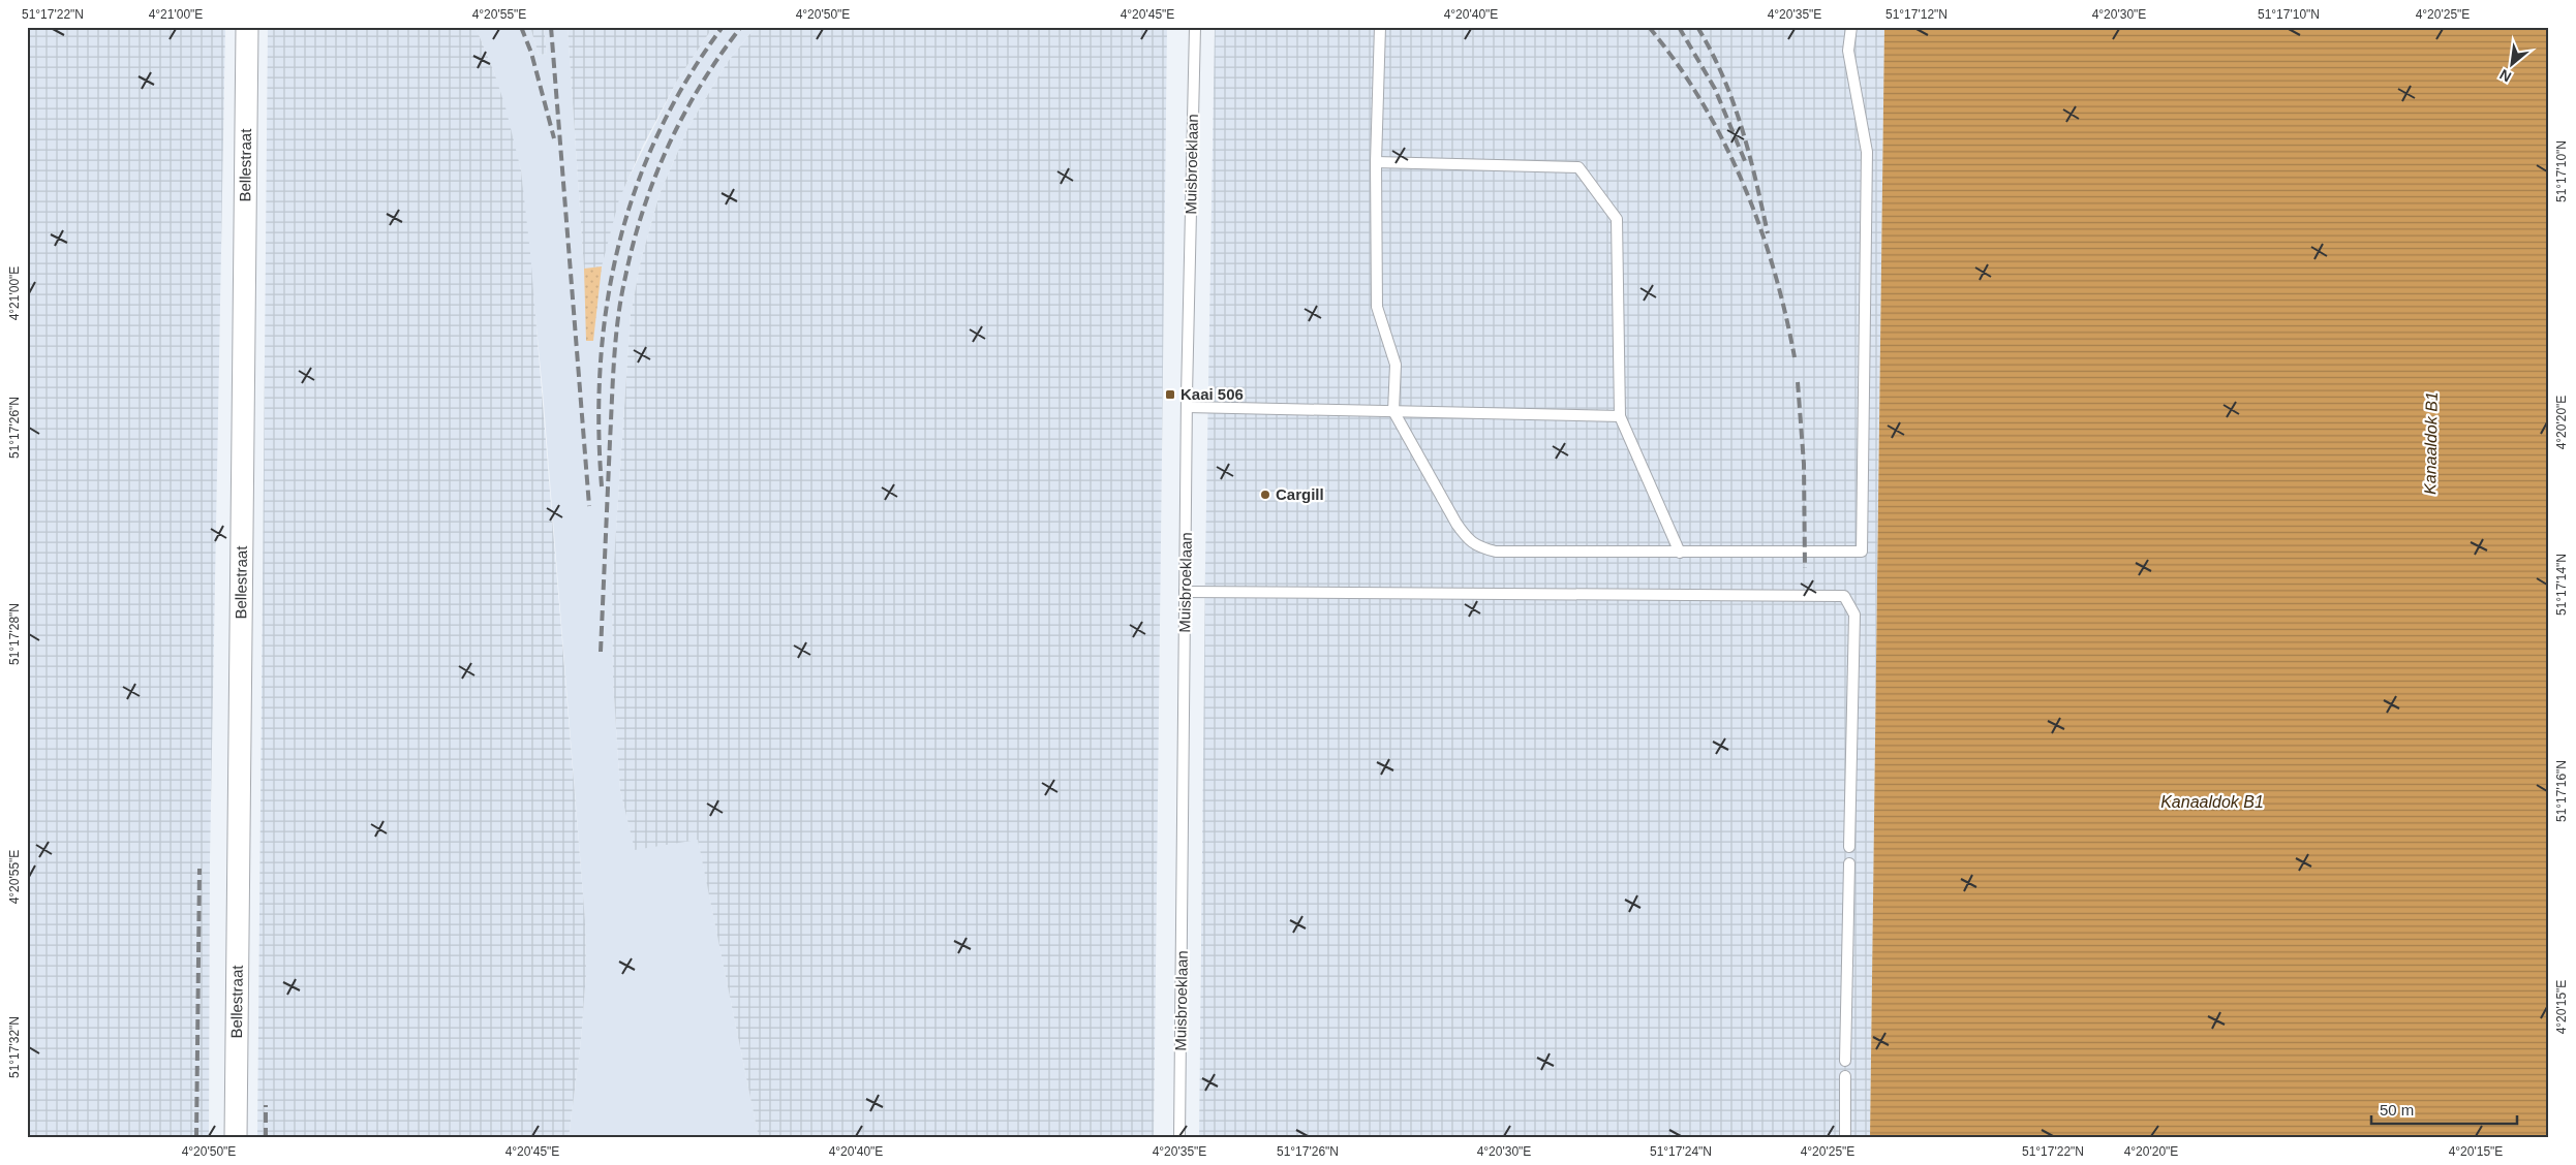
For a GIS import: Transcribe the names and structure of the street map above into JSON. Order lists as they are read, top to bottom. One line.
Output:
{"streets":{"street":["Bellestraat"],"lane":["Muisbroeklaan"]},"water":["Kanaaldok B1"],"places":{"transit":["Kaai 506"],"other":["Cargill"]},"scale_bar":"50 m","north":"bottom left","coordinates":["51°17'22\"N","4°21'00\"E","4°20'55\"E","4°20'50\"E","4°20'45\"E","4°20'40\"E","4°20'35\"E","51°17'12\"N","4°20'30\"E","51°17'10\"N","4°20'25\"E","4°20'20\"E","51°17'26\"N","51°17'14\"N","51°17'28\"N","51°17'16\"N","4°20'15\"E","51°17'32\"N","51°17'24\"N"]}
